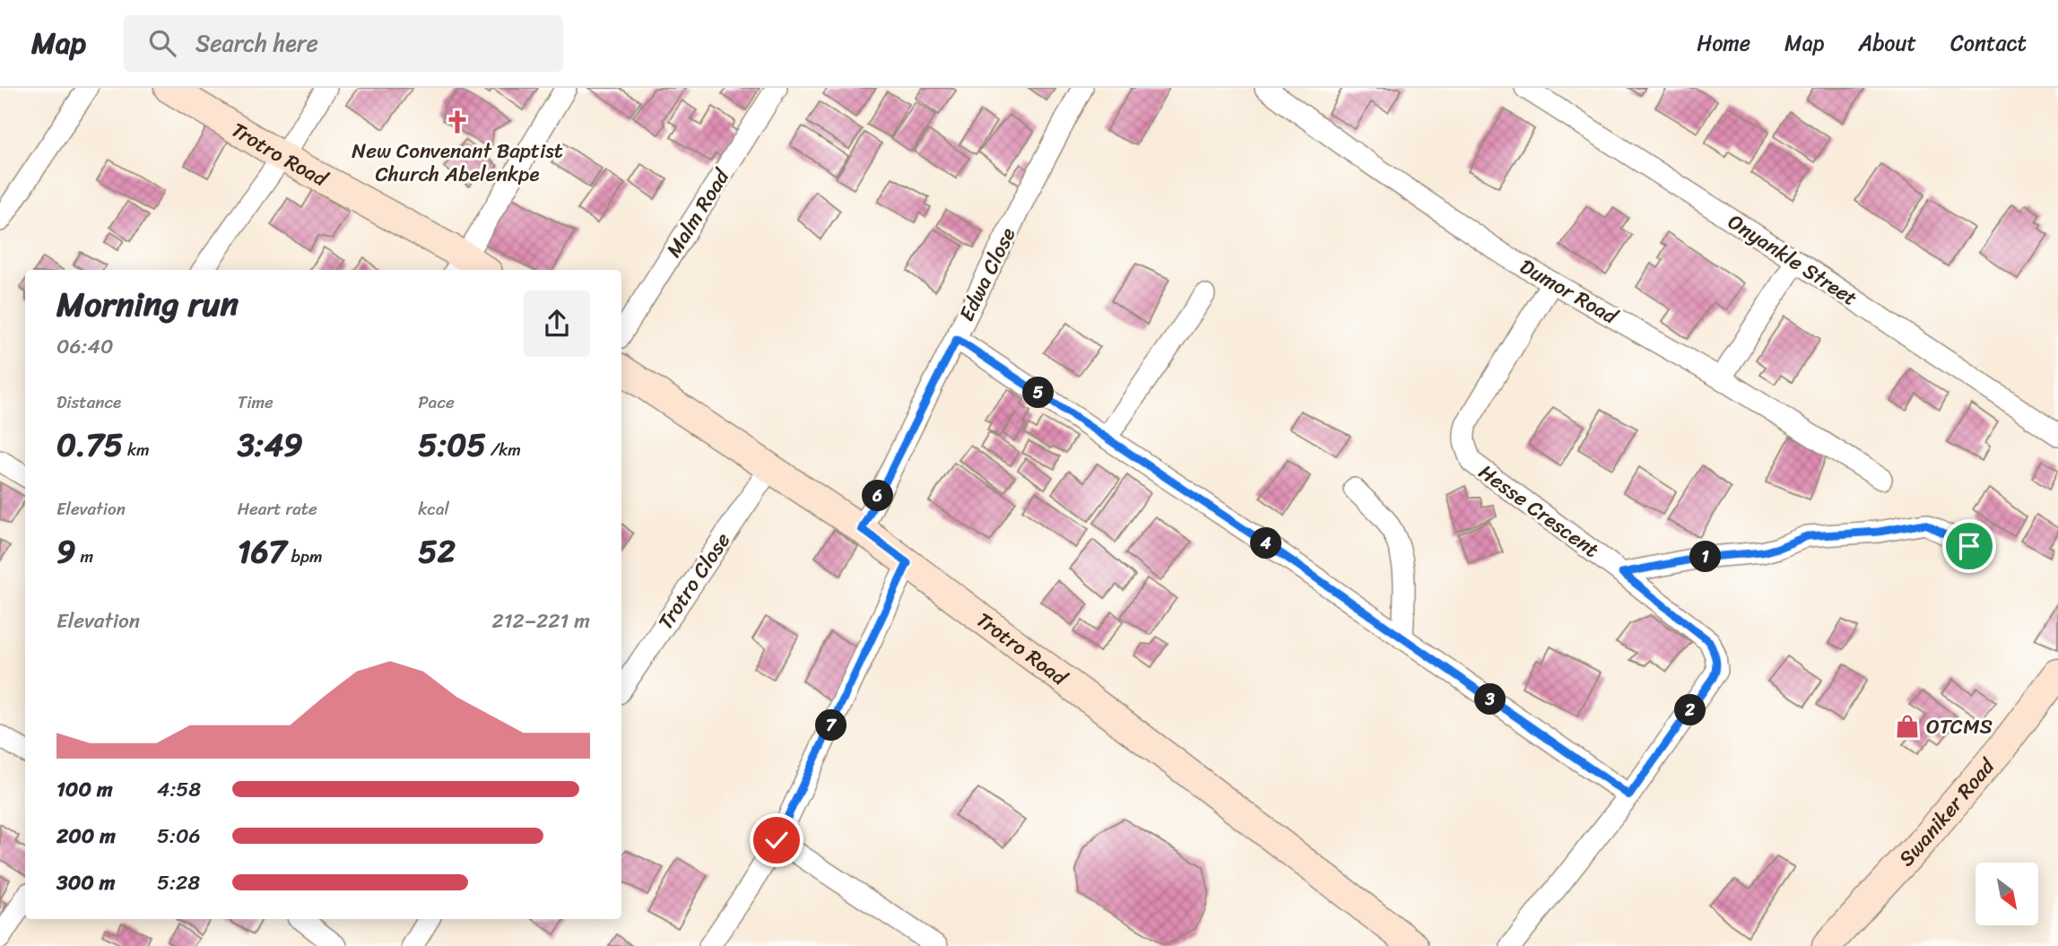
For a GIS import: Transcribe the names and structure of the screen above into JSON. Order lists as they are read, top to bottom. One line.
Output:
{"streets":{"street":["Trotro Road","Malm Road","Onyankle Street","Edwa Close","Dumor Road","Hesse Crescent","Trotro Close","Swaniker Road"]},"crossings":[["Trotro Road","Edwa Close"],["Trotro Road","Trotro Close"],["Dumor Road","Hesse Crescent"]],"places":{"church":["New Convenant Baptist Church Abelenkpe"],"shop":["OTCMS"]},"north":"bottom right","page":{"header":"Map","search":"Search here","nav":["Home","Map","About","Contact"],"heading":["Morning run","06:40"],"pins":["5","6","4","1","3","2","7"],"stats":[["Distance","0.75 km"],["Time","3:49"],["Pace","5:05 /km"],["Elevation","9 m"],["Heart rate","167 bpm"],["kcal","52"]],"chart":["Elevation","212–221 m"],"list":[{"name":"100 m","note":"4:58"},{"name":"200 m","note":"5:06"},{"name":"300 m","note":"5:28"}]}}
